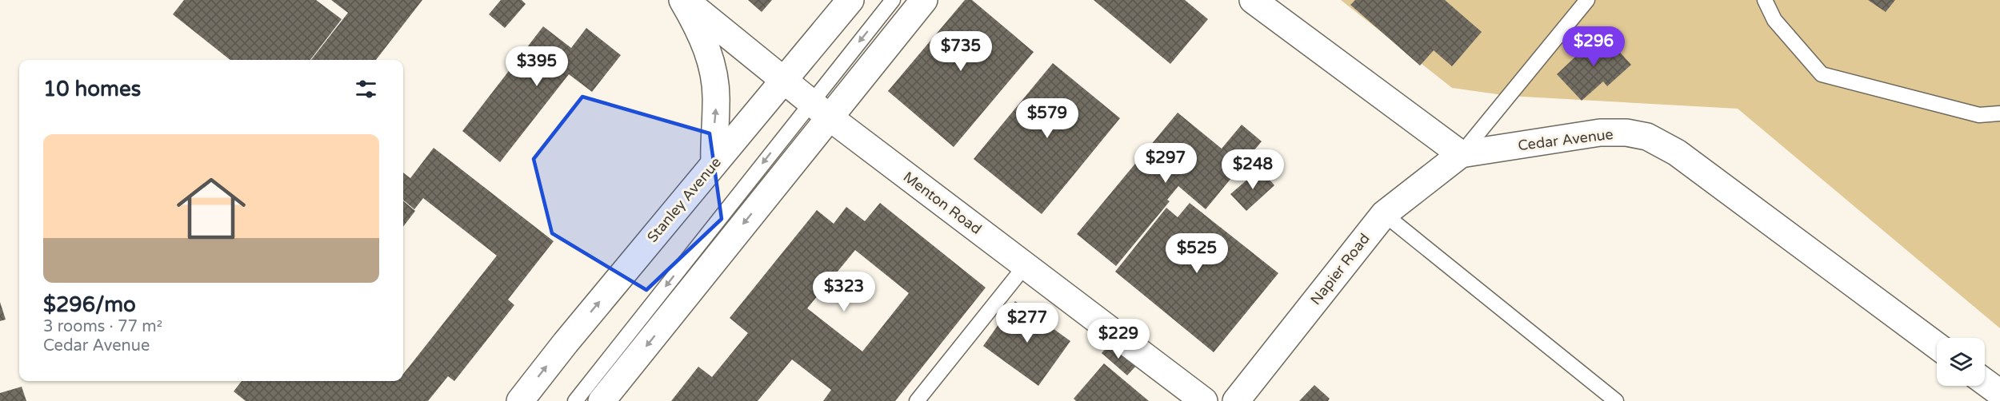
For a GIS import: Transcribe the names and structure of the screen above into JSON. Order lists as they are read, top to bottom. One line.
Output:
{"streets":{"street":["Cedar Avenue","Stanley Avenue","Menton Road","Napier Road"]},"crossings":[["Cedar Avenue","Napier Road"],["Stanley Avenue","Menton Road"]],"page":{"price":["$296","$735","$395","$579","$297","$248","$525","$323","$277","$229"],"heading":"10 homes","list":[{"name":"$296/mo","note":"3 rooms · 77 m² · Cedar Avenue"}]}}
